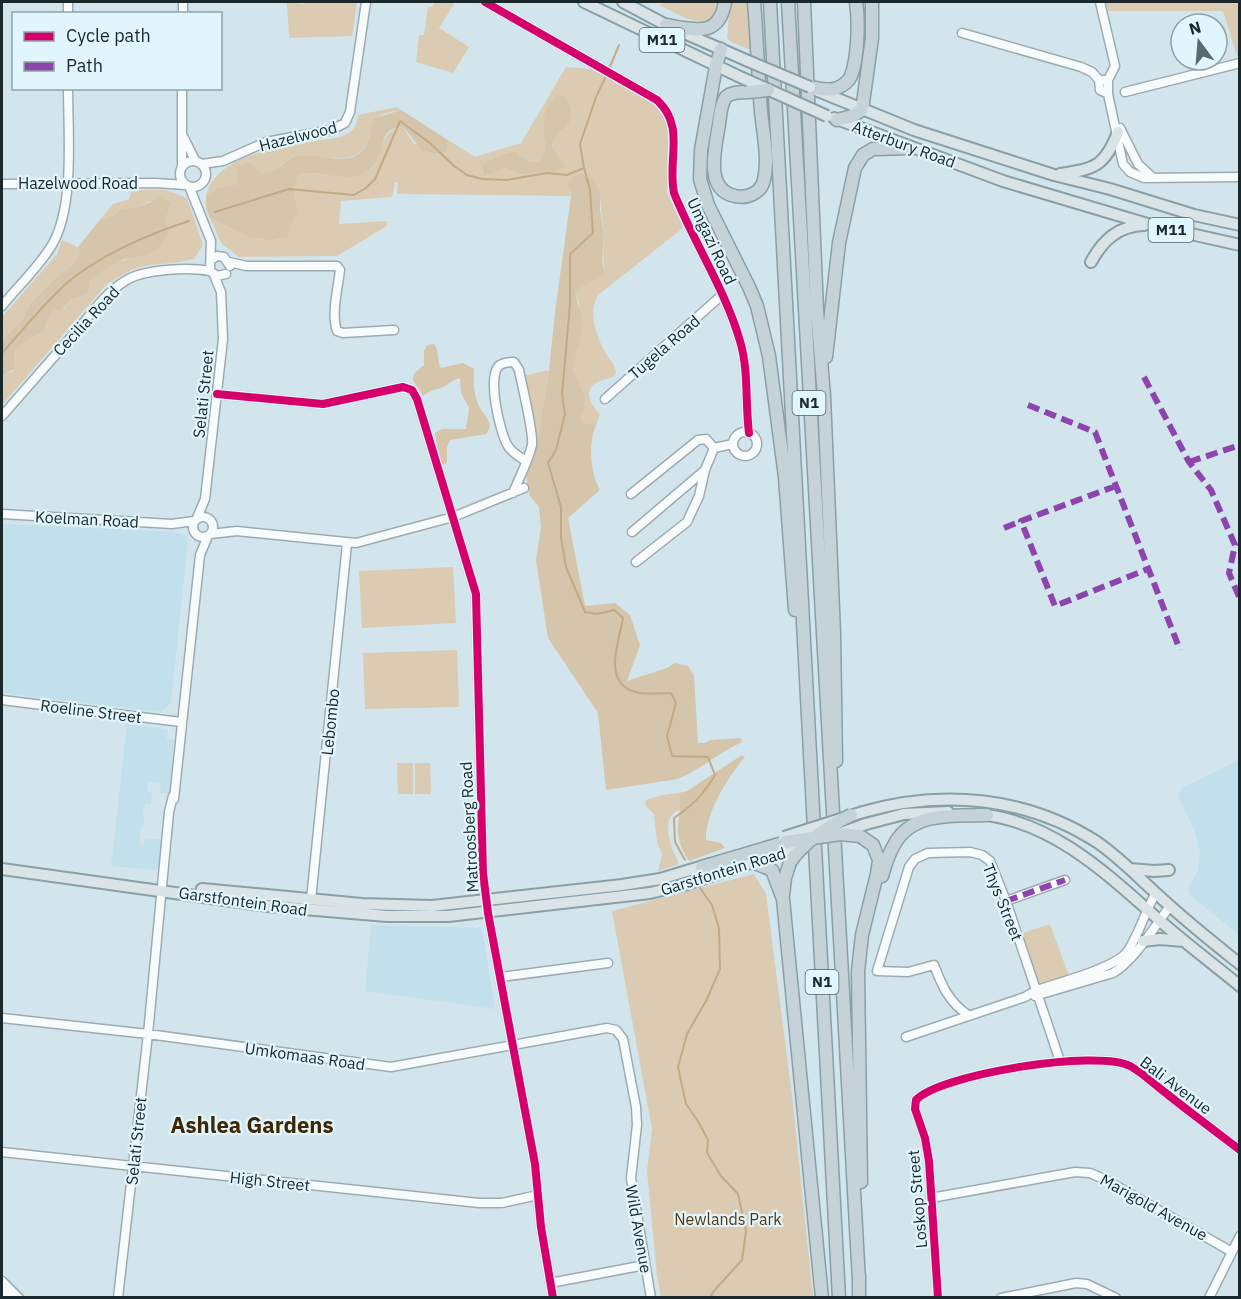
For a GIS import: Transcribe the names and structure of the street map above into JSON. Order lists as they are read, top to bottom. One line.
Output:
{"streets":{"highway":["N1"],"main road":["M11","Atterbury Road","Garstfontein Road"],"street":["Hazelwood","Hazelwood Road","Umgazi Road","Cecilia Road","Tugela Road","Selati Street","Koelman Road","Roeline Street","Lebombo","Matroosberg Road","Thys Street","Umkomaas Road","Bali Avenue","High Street","Loskop Street","Marigold Avenue","Wild Avenue"]},"crossings":[["Hazelwood","Hazelwood Road"],["Hazelwood","Selati Street"],["Hazelwood Road","Selati Street"],["Umgazi Road","Tugela Road"],["Cecilia Road","Selati Street"],["Selati Street","Koelman Road"],["Selati Street","Roeline Street"],["Selati Street","Matroosberg Road"],["Selati Street","Garstfontein Road"],["Selati Street","Umkomaas Road"],["Selati Street","High Street"],["Lebombo","Garstfontein Road"],["Matroosberg Road","Garstfontein Road"],["Matroosberg Road","Umkomaas Road"],["Matroosberg Road","High Street"],["Thys Street","Bali Avenue"],["Umkomaas Road","Wild Avenue"],["Bali Avenue","Loskop Street"],["Loskop Street","Marigold Avenue"]],"districts":["Ashlea Gardens"],"parks":["Newlands Park"],"legend":["Cycle path","Path"],"north":"top"}
